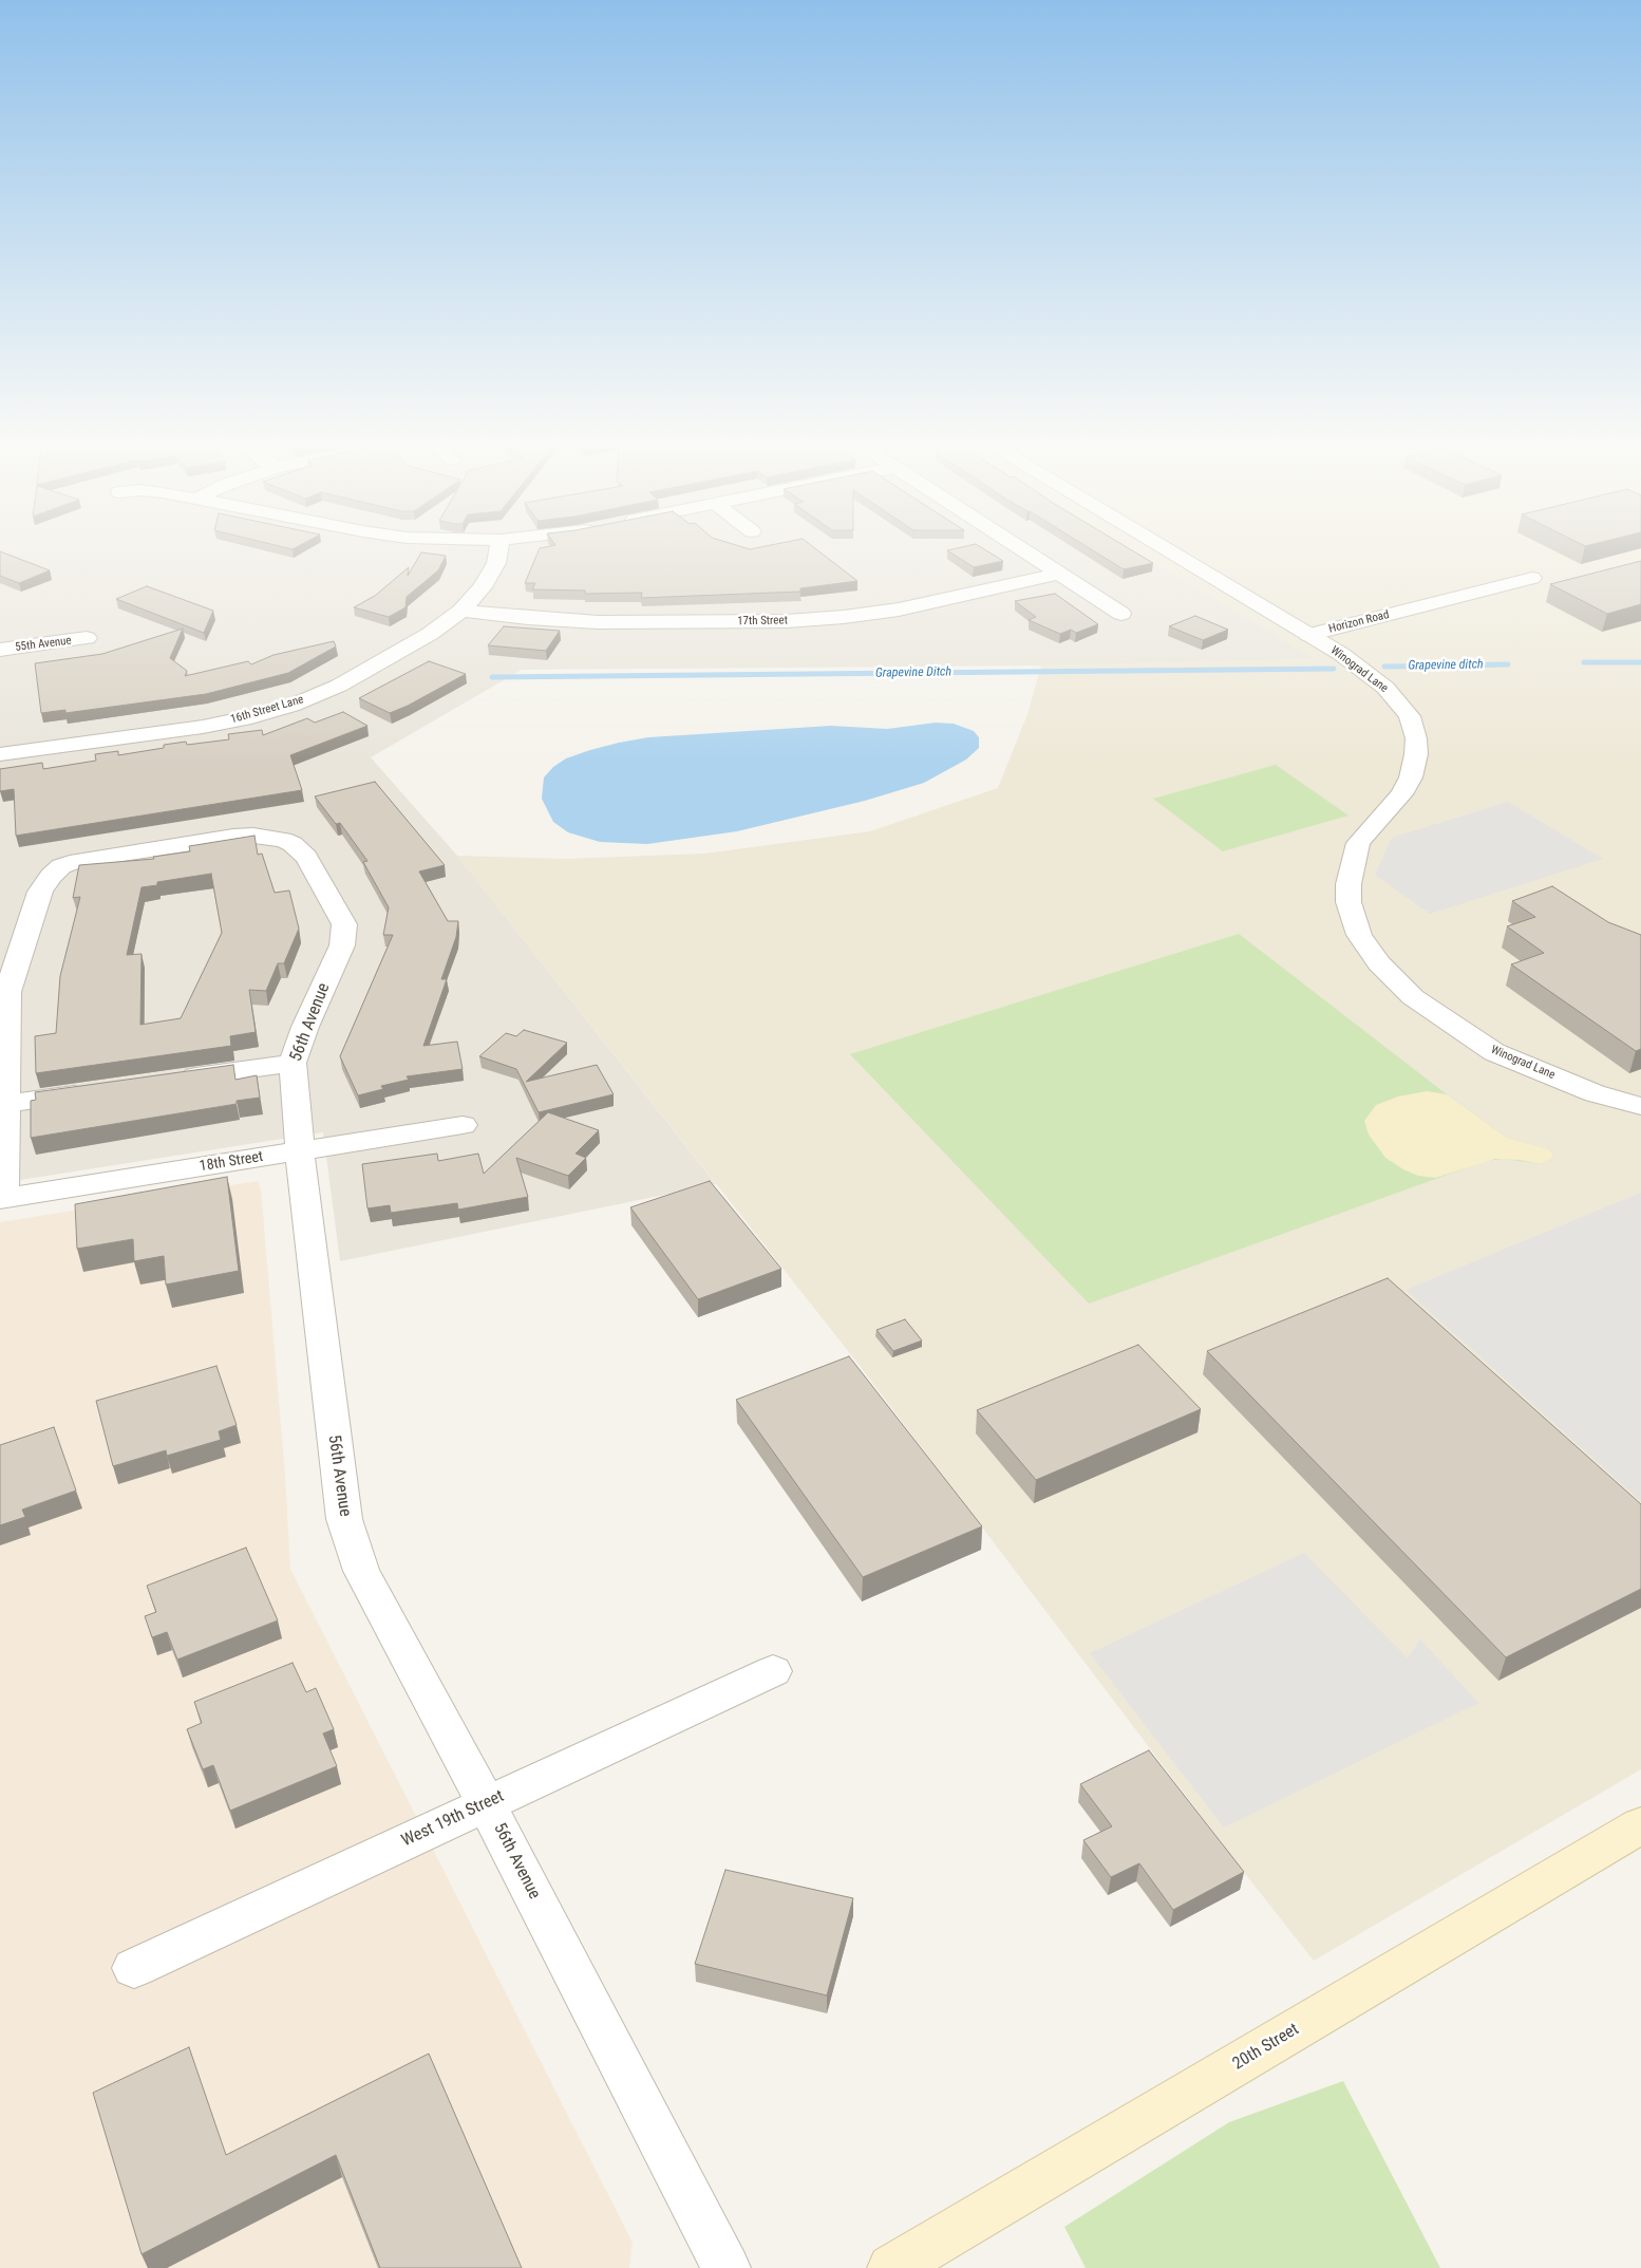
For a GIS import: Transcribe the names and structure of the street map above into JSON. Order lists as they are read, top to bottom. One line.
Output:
{"streets":{"main road":["20th Street"],"street":["17th Street","Horizon Road","55th Avenue","Winograd Lane","16th Street Lane","56th Avenue","18th Street","West 19th Street"]},"crossings":[["17th Street","16th Street Lane"],["Horizon Road","Winograd Lane"],["56th Avenue","18th Street"],["56th Avenue","West 19th Street"]],"water":["Grapevine ditch","Grapevine Ditch"]}
